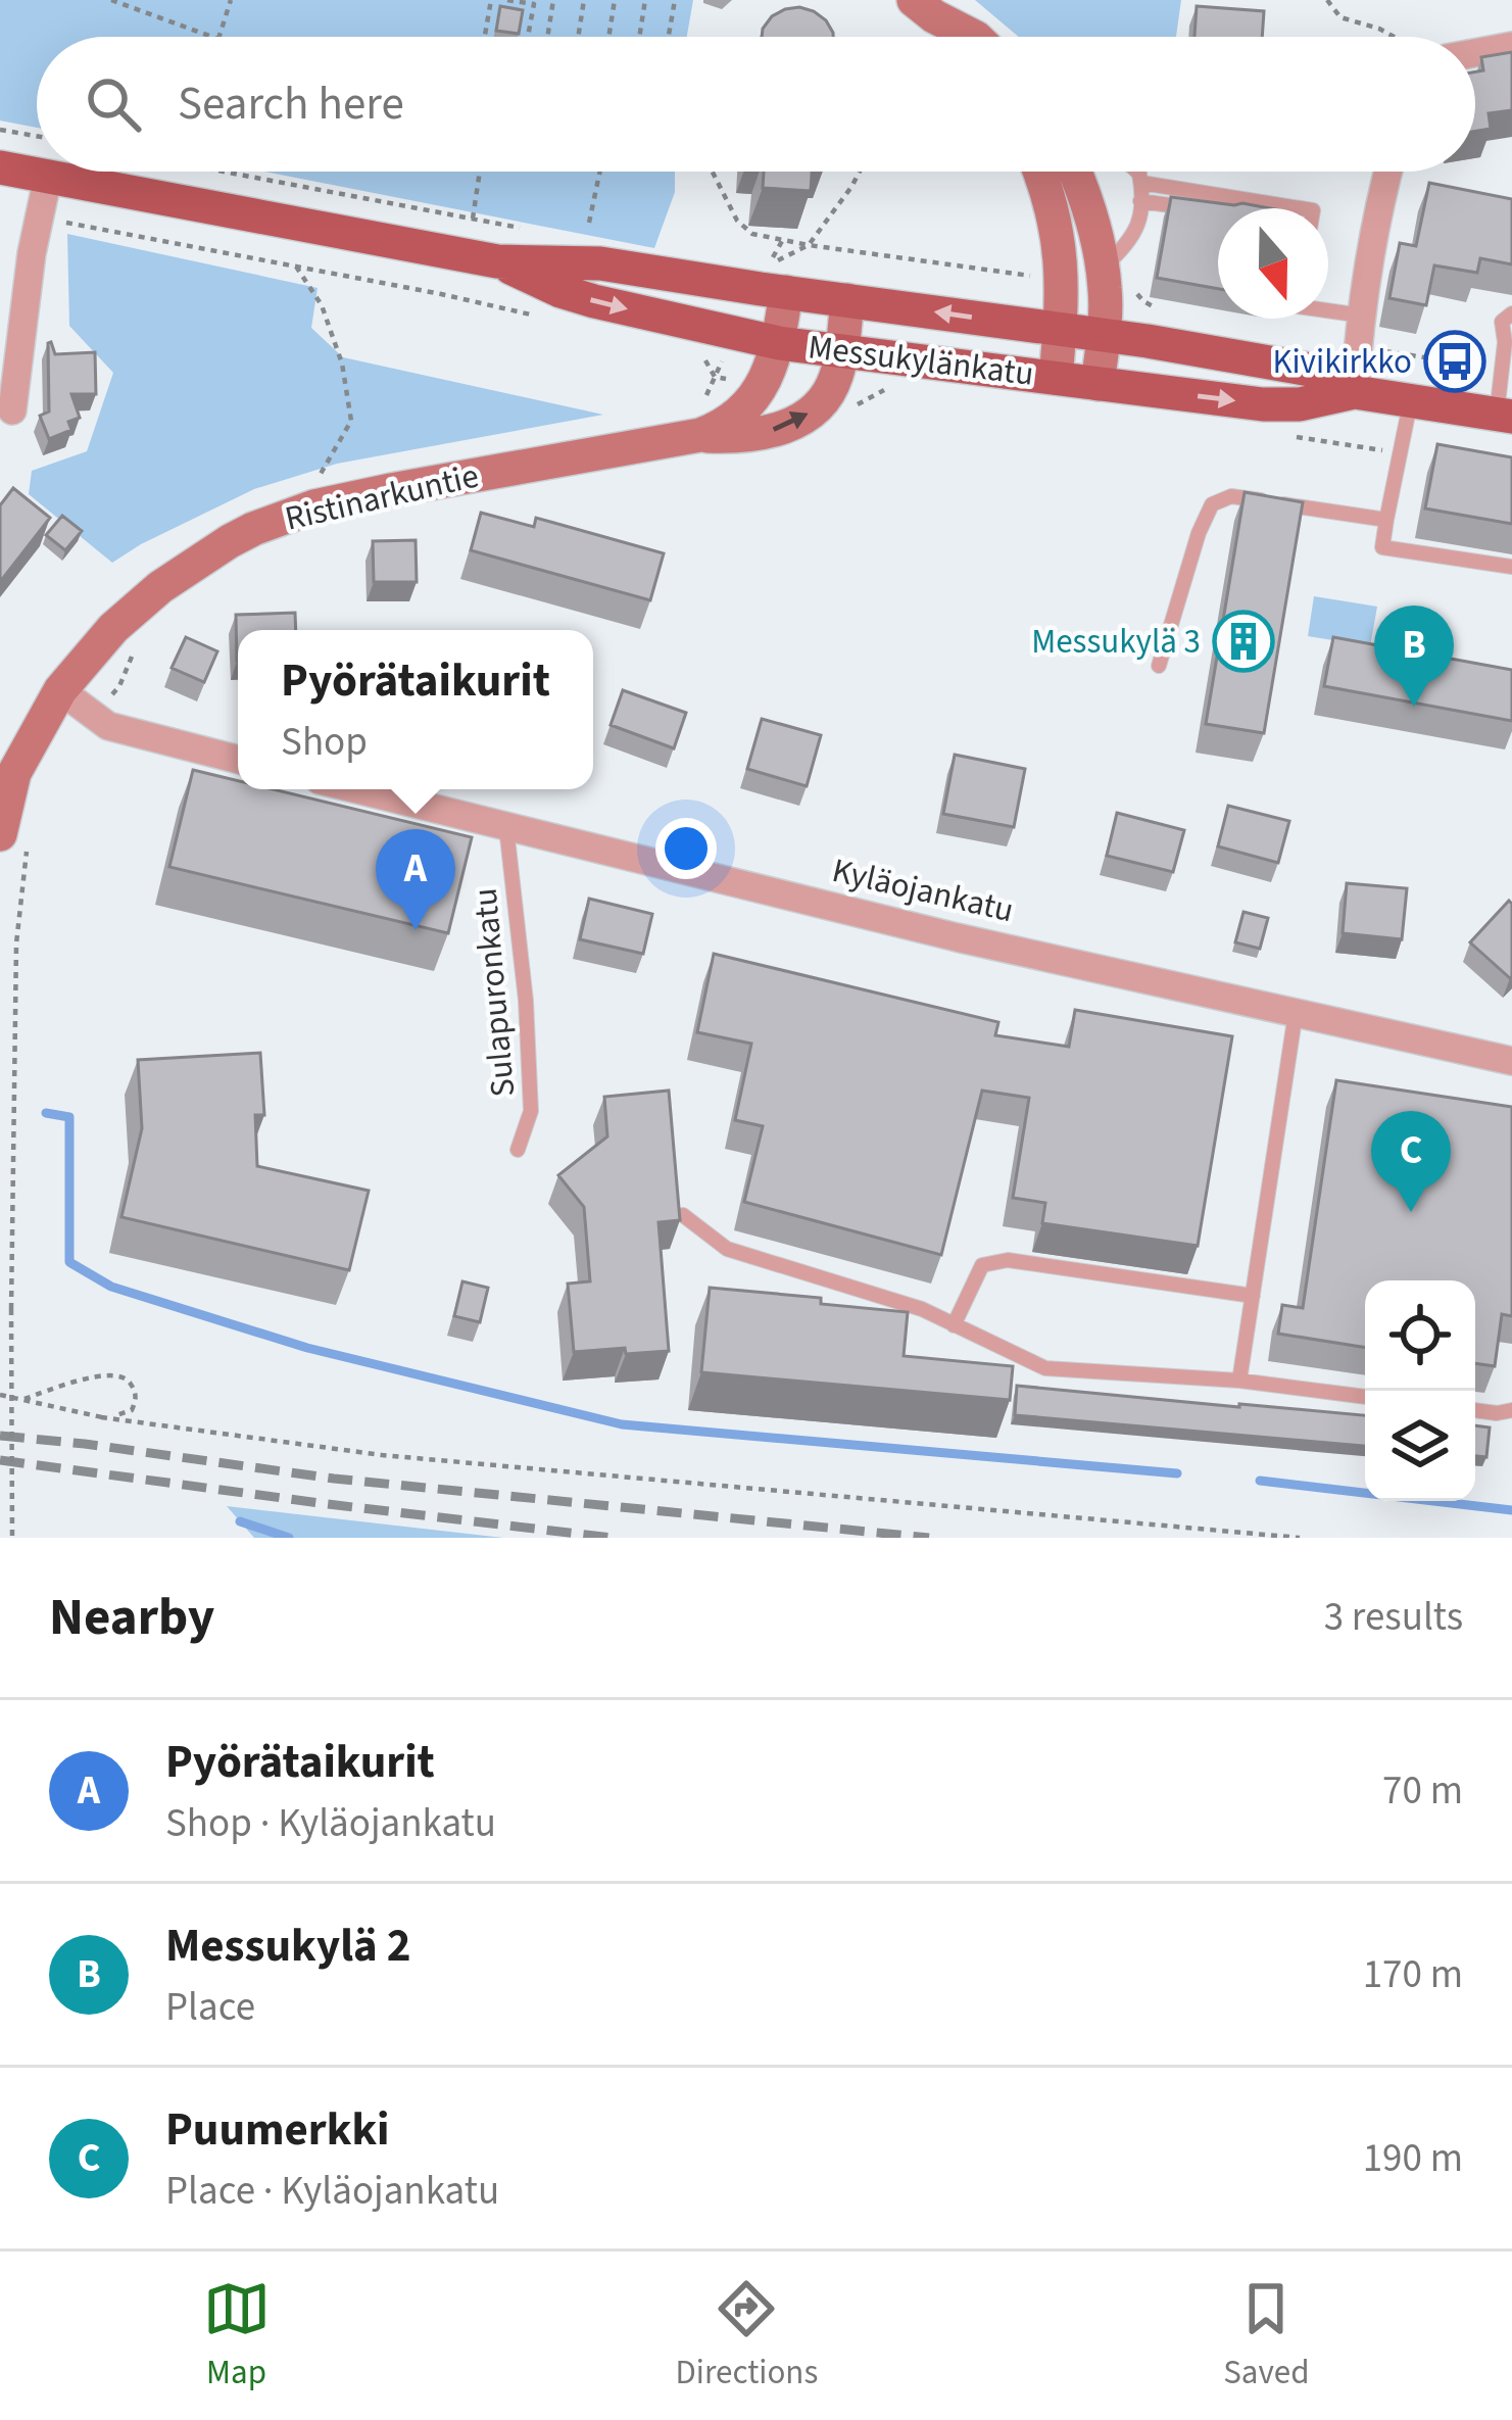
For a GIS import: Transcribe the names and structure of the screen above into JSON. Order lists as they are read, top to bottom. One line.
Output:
{"streets":{"main road":["Messukylänkatu","Ristinarkuntie"],"street":["Kyläojankatu"],"lane":["Sulapuronkatu"]},"crossings":[["Messukylänkatu","Ristinarkuntie"],["Kyläojankatu","Sulapuronkatu"]],"places":{"bus stop":["Kivikirkko"],"building":["Messukylä 3"]},"north":"bottom","page":{"search":"Search here","pins":["B","A","C"],"popup":["Pyörätaikurit","Shop"],"heading":["Nearby","3 results"],"list":[{"mark":"A","name":"Pyörätaikurit","note":"Shop · Kyläojankatu","value":"70 m"},{"mark":"B","name":"Messukylä 2","note":"Place","value":"170 m"},{"mark":"C","name":"Puumerkki","note":"Place · Kyläojankatu","value":"190 m"}],"nav":["Map","Directions","Saved"]}}
